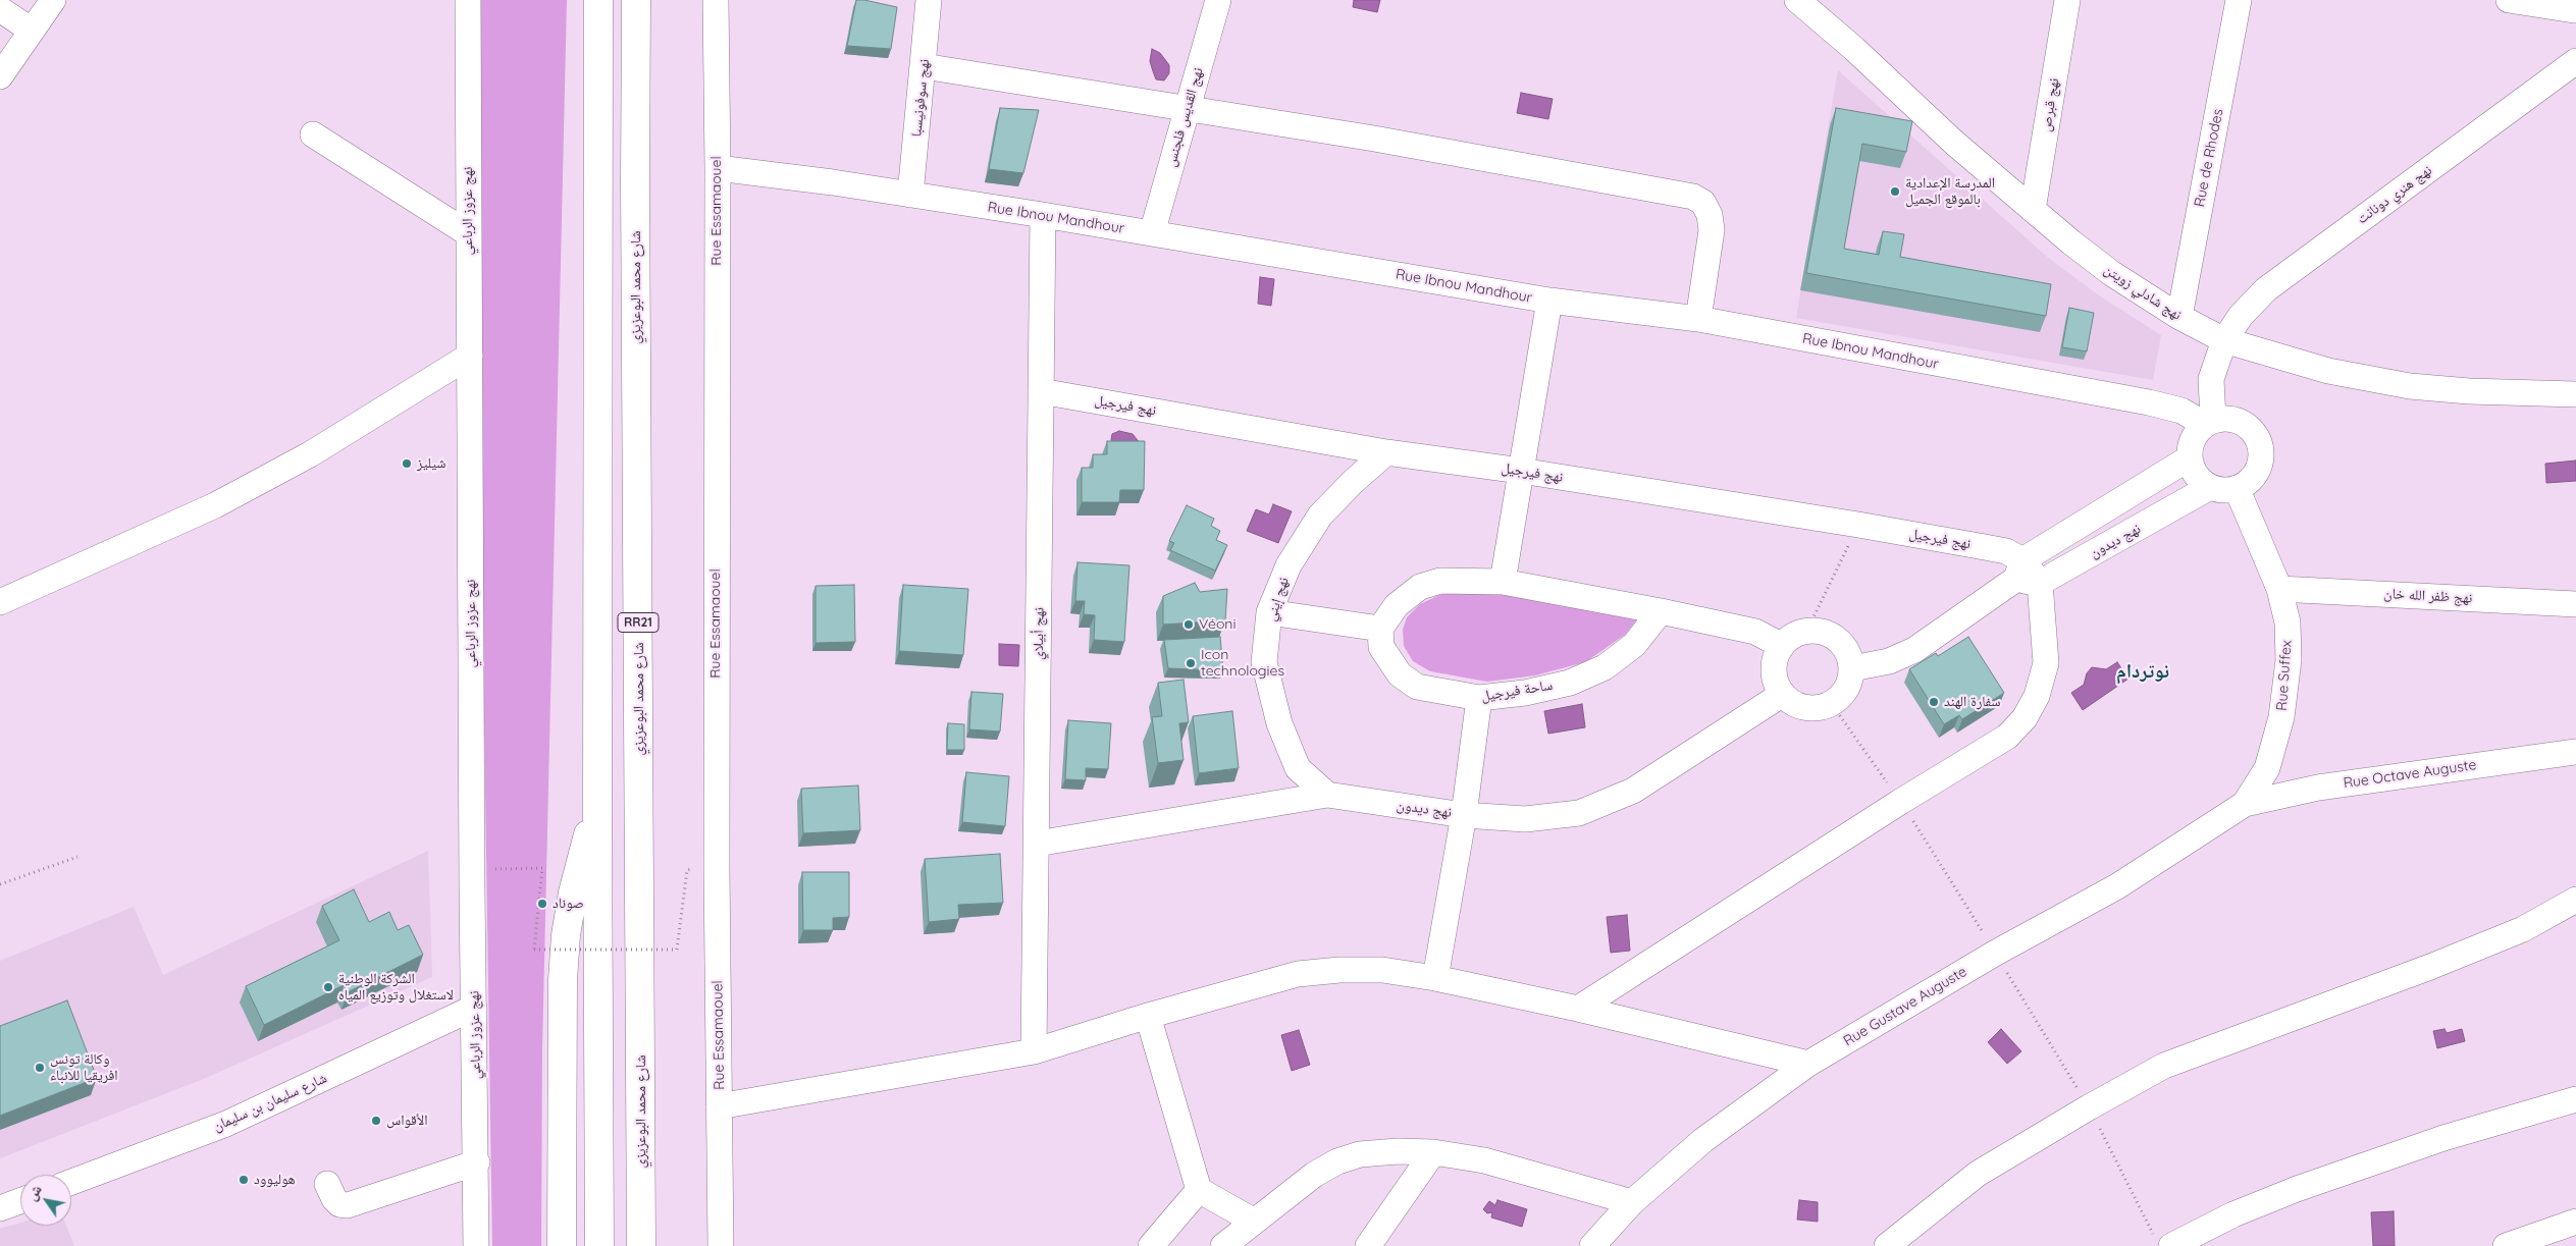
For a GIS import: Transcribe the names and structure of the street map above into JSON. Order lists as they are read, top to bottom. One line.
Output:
{"streets":{"highway":["شارع محمد البوعزيزي","RR21"],"street":["نهج سوفونيسبا","نهج قبرص","نهج القديس فلجنس","Rue de Rhodes","نهج هنري دونانت","نهج عزوز الرباعي","Rue Essamaouel","Rue Ibnou Mandhour","نهج شادلي زويتن","نهج فيرجيل","نهج ديدون","نهج ظفر الله خان","نهج إيني","نهج أبيلاي","Rue Suffex","ساحة فيرجيل","Rue Octave Auguste","Rue Gustave Auguste","شارع سليمان بن سليمان"]},"crossings":[["نهج سوفونيسبا","Rue Ibnou Mandhour"],["نهج قبرص","نهج شادلي زويتن"],["نهج القديس فلجنس","Rue Ibnou Mandhour"],["Rue de Rhodes","نهج شادلي زويتن"],["نهج هنري دونانت","Rue Ibnou Mandhour"],["نهج هنري دونانت","نهج شادلي زويتن"],["نهج هنري دونانت","نهج ديدون"],["نهج هنري دونانت","Rue Suffex"],["نهج عزوز الرباعي","شارع سليمان بن سليمان"],["Rue Essamaouel","Rue Ibnou Mandhour"],["Rue Ibnou Mandhour","نهج ديدون"],["Rue Ibnou Mandhour","نهج أبيلاي"],["Rue Ibnou Mandhour","Rue Suffex"],["نهج فيرجيل","نهج ديدون"],["نهج فيرجيل","نهج إيني"],["نهج فيرجيل","نهج أبيلاي"],["نهج ديدون","نهج إيني"],["نهج ديدون","نهج أبيلاي"],["نهج ديدون","Rue Suffex"],["نهج ظفر الله خان","Rue Suffex"],["Rue Suffex","Rue Octave Auguste"],["Rue Suffex","Rue Gustave Auguste"],["Rue Octave Auguste","Rue Gustave Auguste"]],"districts":["نوتردام"],"places":["المدرسة الإعدادية بالموقع الجميل","شيليز","Véoni","Icon technologies","سفارة الهند","صوناد","الشركة الوطنية لاستغلال وتوزيع المياه","وكالة تونس افريقيا للانباء","الأقواس","هوليوود"],"north":"top left"}
